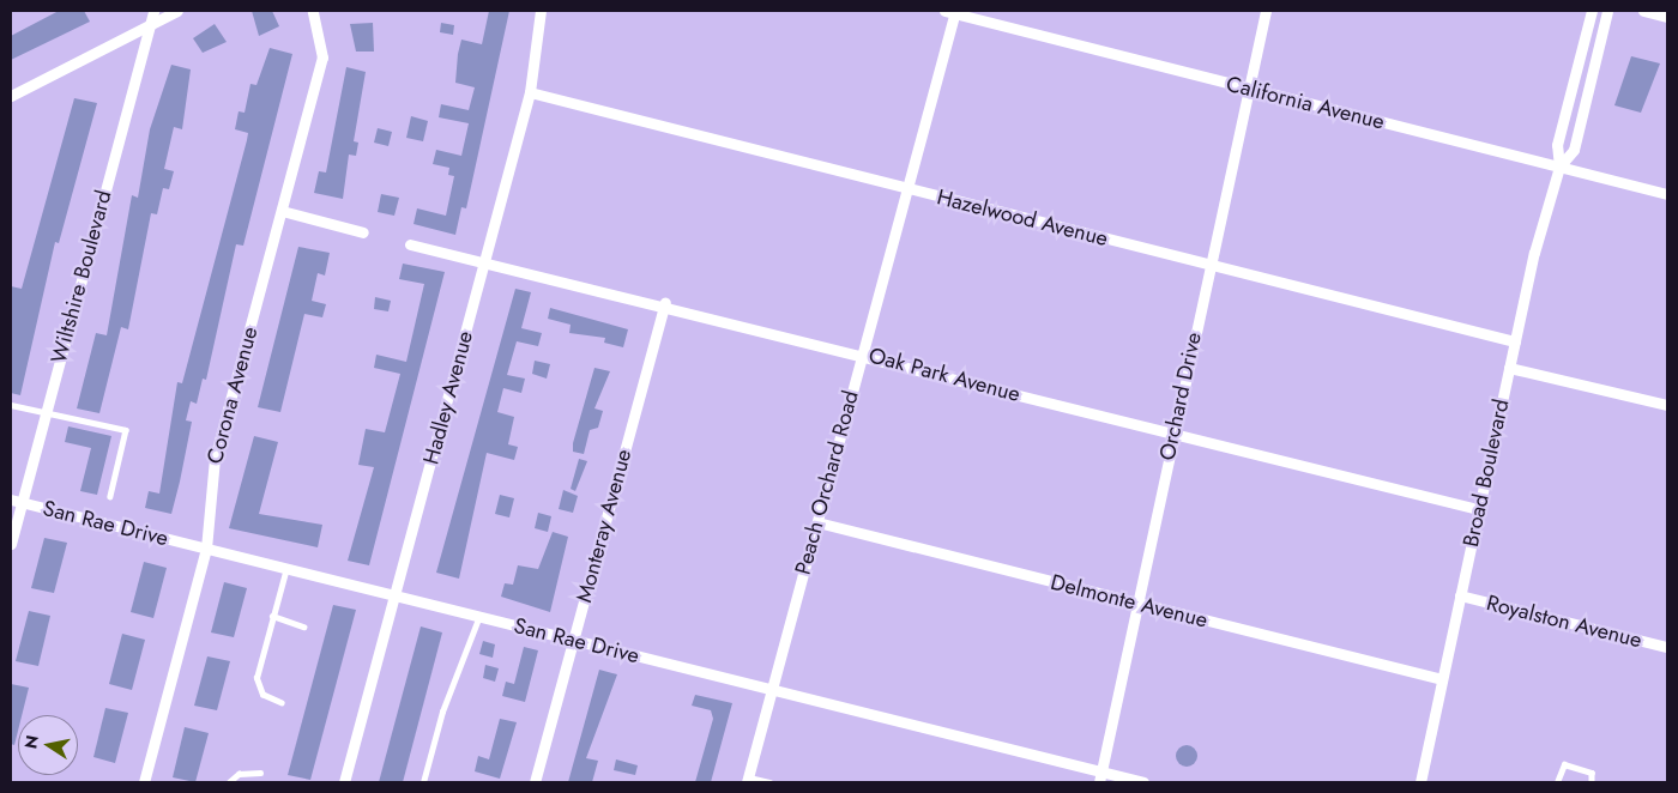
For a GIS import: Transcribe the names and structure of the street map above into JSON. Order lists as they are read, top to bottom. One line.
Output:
{"streets":{"street":["California Avenue","Hazelwood Avenue","Wiltshire Boulevard","Oak Park Avenue","Corona Avenue","Orchard Drive","Hadley Avenue","Broad Boulevard","Peach Orchard Road","San Rae Drive","Monteray Avenue","Delmonte Avenue","Royalston Avenue"]},"crossings":[["California Avenue","Orchard Drive"],["California Avenue","Broad Boulevard"],["California Avenue","Peach Orchard Road"],["Hazelwood Avenue","Orchard Drive"],["Hazelwood Avenue","Hadley Avenue"],["Hazelwood Avenue","Broad Boulevard"],["Hazelwood Avenue","Peach Orchard Road"],["Wiltshire Boulevard","San Rae Drive"],["Oak Park Avenue","Orchard Drive"],["Oak Park Avenue","Hadley Avenue"],["Oak Park Avenue","Broad Boulevard"],["Oak Park Avenue","Peach Orchard Road"],["Oak Park Avenue","Monteray Avenue"],["Corona Avenue","San Rae Drive"],["Orchard Drive","San Rae Drive"],["Orchard Drive","Delmonte Avenue"],["Hadley Avenue","San Rae Drive"],["Broad Boulevard","Delmonte Avenue"],["Broad Boulevard","Royalston Avenue"],["Peach Orchard Road","San Rae Drive"],["Peach Orchard Road","Delmonte Avenue"],["San Rae Drive","Monteray Avenue"]],"north":"left"}
